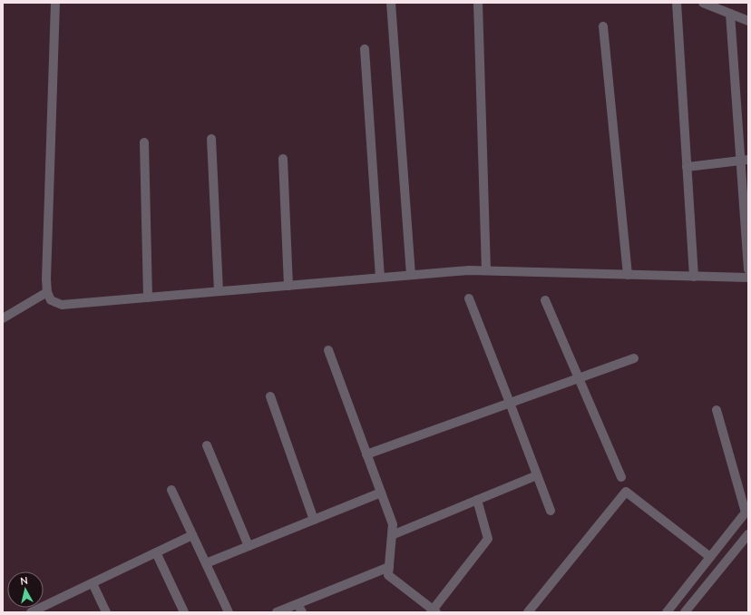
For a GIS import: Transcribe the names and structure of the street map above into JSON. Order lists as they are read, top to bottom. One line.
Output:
{"north":"top"}
